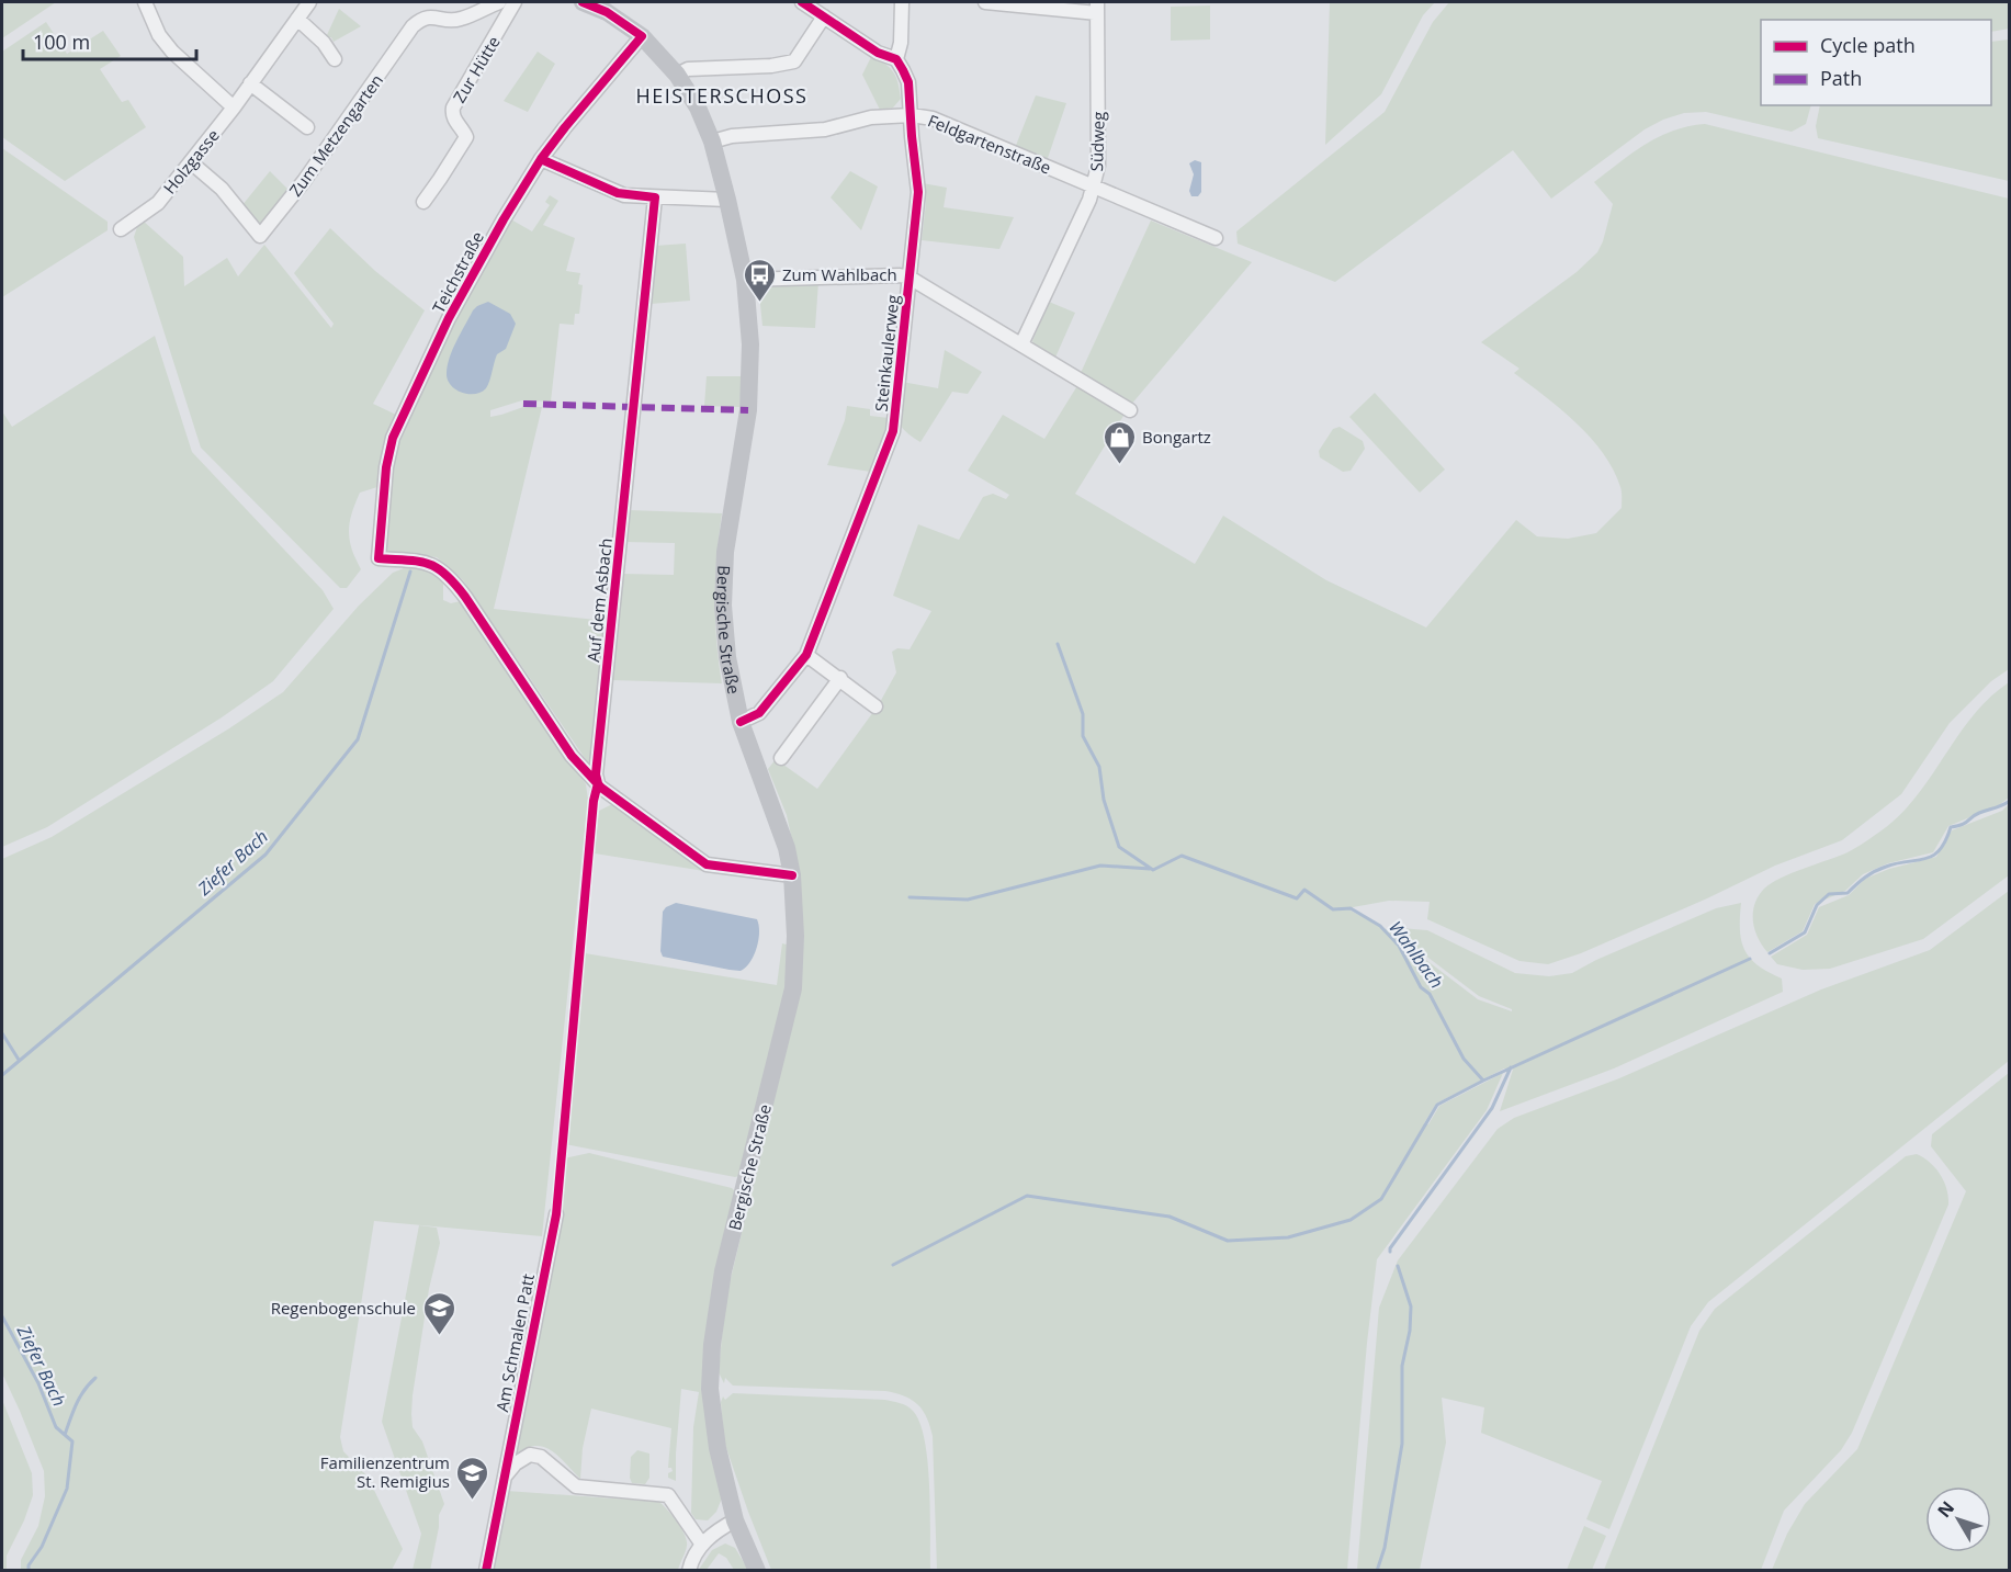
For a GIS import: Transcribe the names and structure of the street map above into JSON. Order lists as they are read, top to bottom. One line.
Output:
{"streets":{"main road":["Bergische Straße"],"street":["Zur Hütte","Zum Metzengarten","Südweg","Feldgartenstraße","Holzgasse","Teichstraße","Steinkaulerweg","Auf dem Asbach","Am Schmalen Patt"]},"crossings":[["Zum Metzengarten","Holzgasse"],["Südweg","Feldgartenstraße"],["Feldgartenstraße","Steinkaulerweg"],["Feldgartenstraße","Bergische Straße"],["Teichstraße","Auf dem Asbach"],["Teichstraße","Bergische Straße"],["Steinkaulerweg","Bergische Straße"]],"districts":["HEISTERSCHOSS"],"water":["Ziefer Bach","Wahlbach"],"places":{"bus stop":["Zum Wahlbach"],"shop":["Bongartz"],"school or university":["Regenbogenschule","Familienzentrum St. Remigius"]},"legend":["Cycle path","Path"],"scale_bar":"100 m","north":"top left"}
